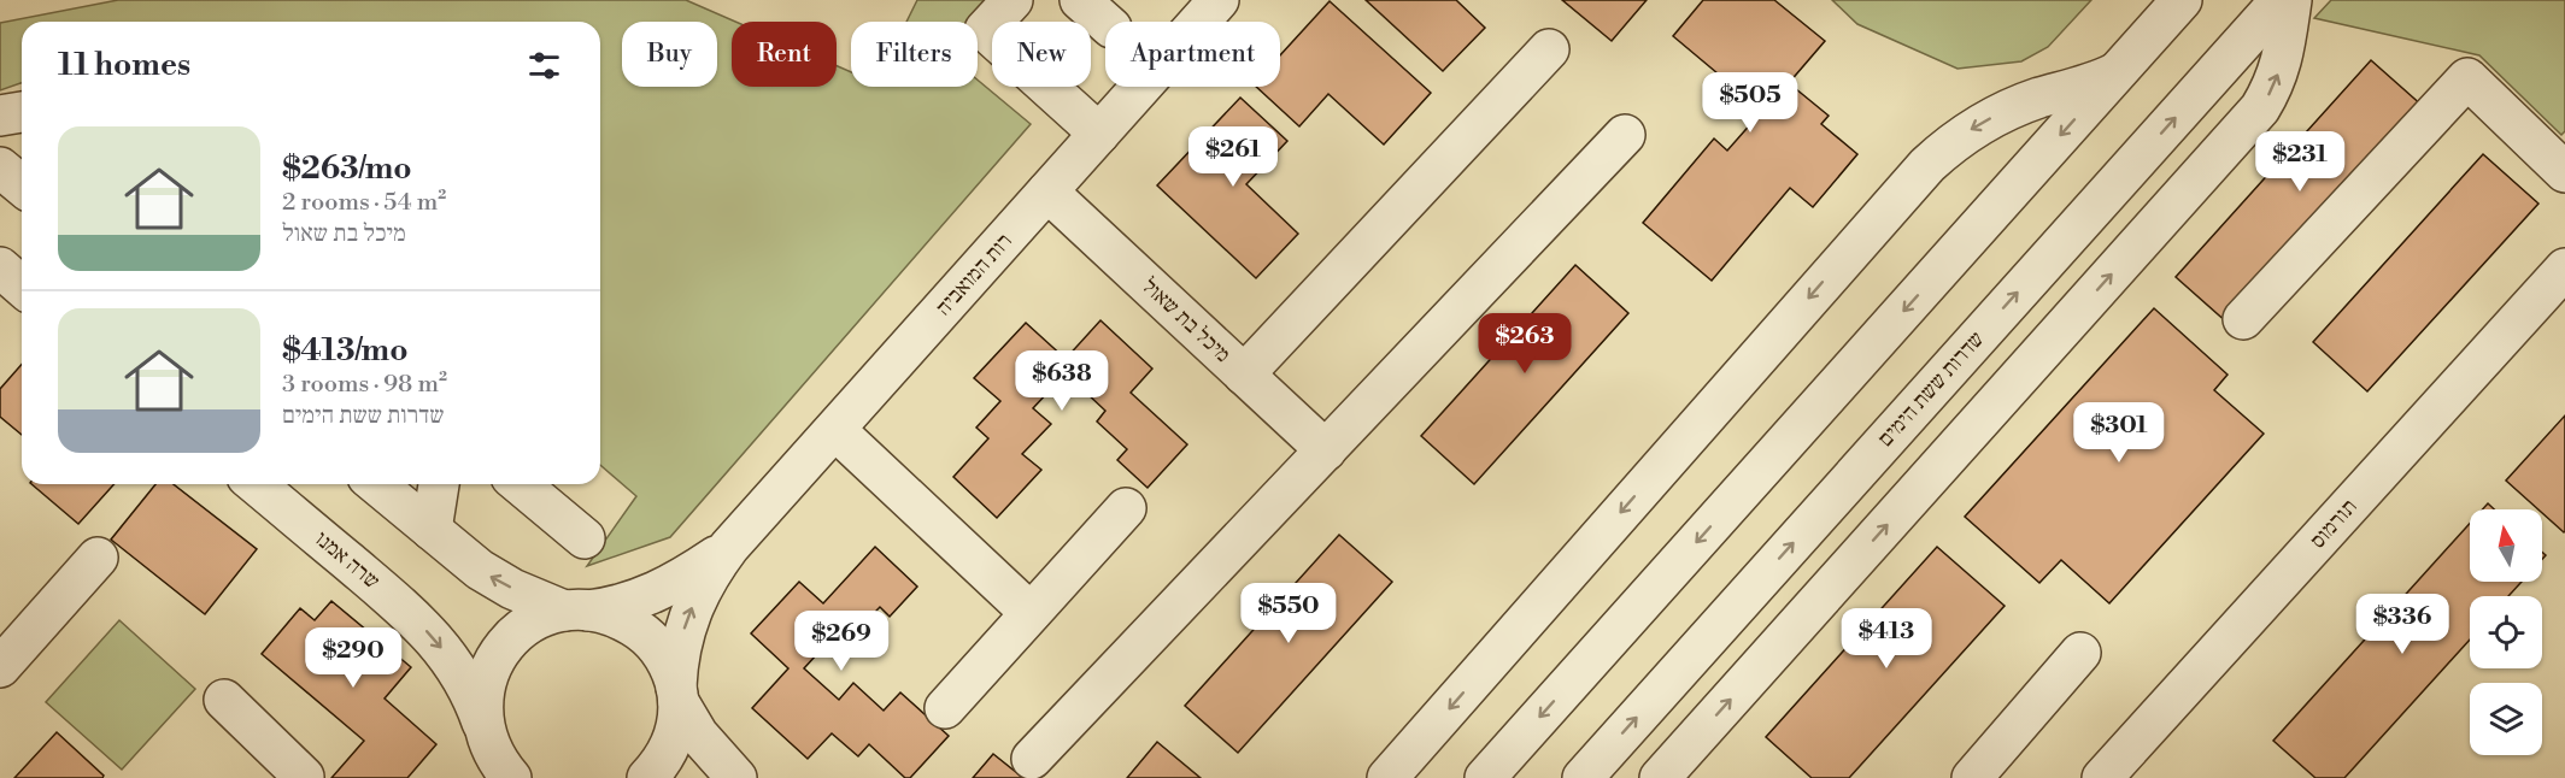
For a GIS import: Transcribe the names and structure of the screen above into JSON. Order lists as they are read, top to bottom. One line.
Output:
{"streets":{"street":["רות המואביה","מיכל בת שאול","שדרות ששת הימים","תורמוס","שרה אמנו"]},"crossings":[["רות המואביה","מיכל בת שאול"],["רות המואביה","שרה אמנו"]],"north":"top","page":{"chip":["Buy","Rent","Filters","New","Apartment"],"heading":"11 homes","price":["$505","$261","$231","$263","$638","$301","$550","$336","$413","$269","$290"],"list":[{"name":"$263/mo","note":"2 rooms · 54 m² · מיכל בת שאול"},{"name":"$413/mo","note":"3 rooms · 98 m² · שדרות ששת הימים"}]}}
